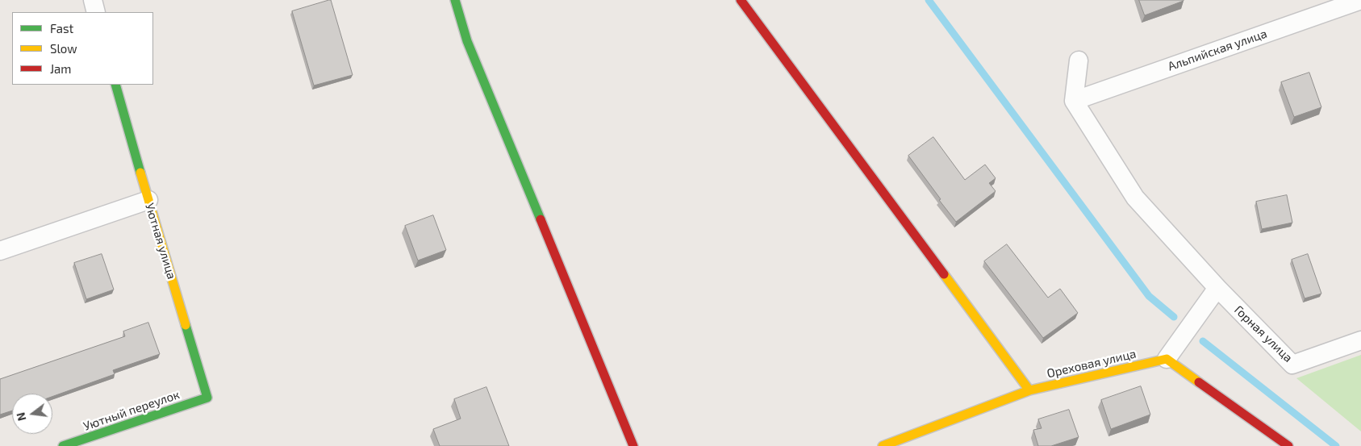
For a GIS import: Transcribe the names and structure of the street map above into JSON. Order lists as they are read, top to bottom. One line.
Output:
{"streets":{"street":["Альпийская улица","Уютная улица","Горная улица","Ореховая улица","Уютный переулок"]},"crossings":[["Уютная улица","Уютный переулок"]],"legend":["Fast","Slow","Jam"],"north":"left"}
